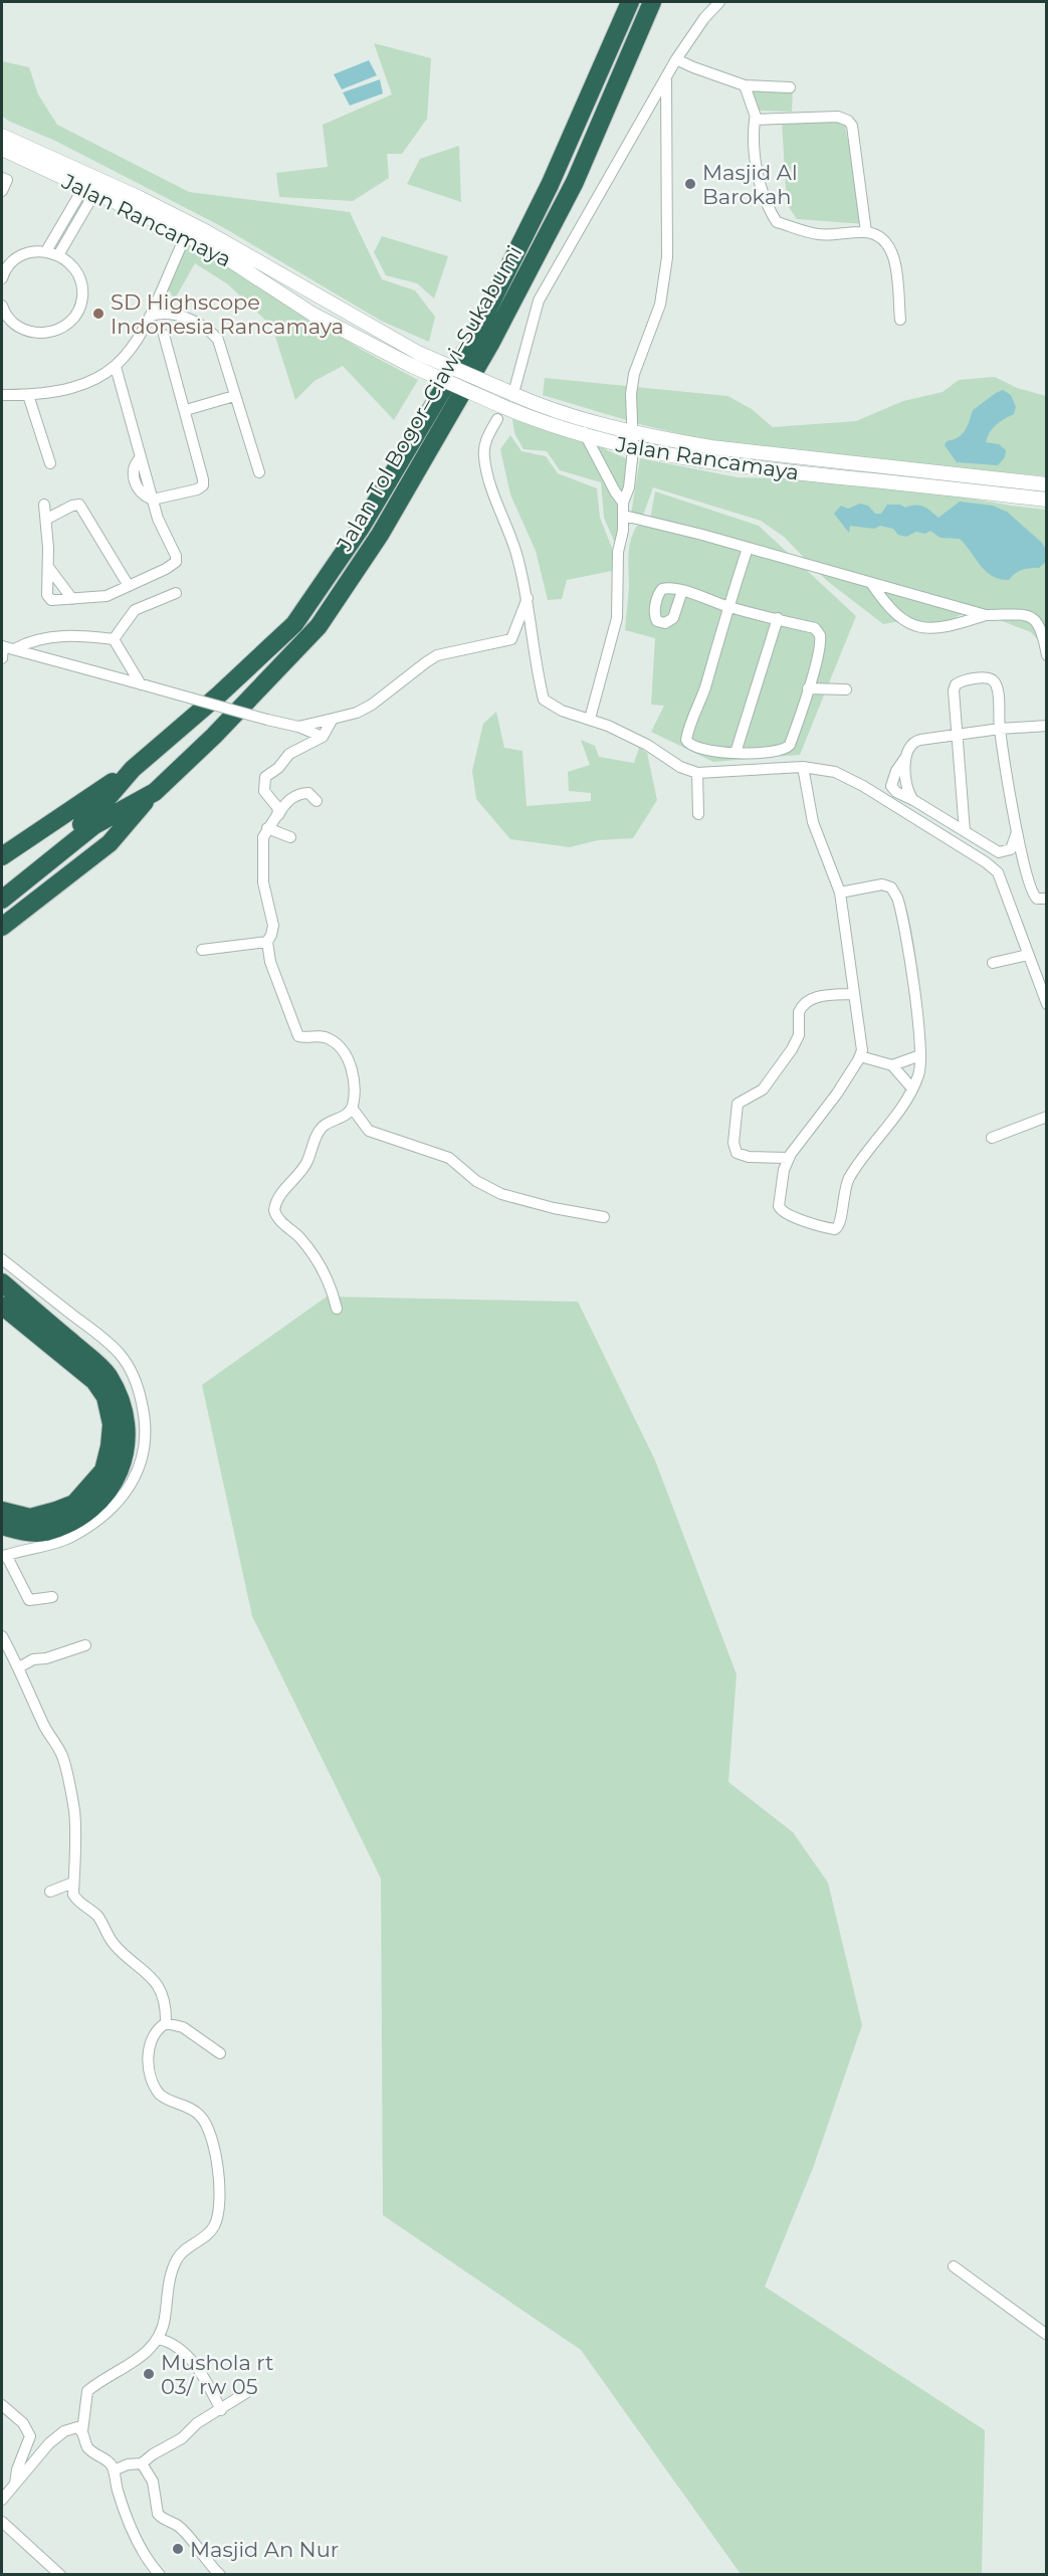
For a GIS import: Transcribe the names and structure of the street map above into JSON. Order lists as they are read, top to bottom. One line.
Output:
{"streets":{"highway":["Jalan Tol Bogor–Ciawi–Sukabumi"],"street":["Jalan Rancamaya"]},"places":["Masjid Al Barokah","SD Highscope Indonesia Rancamaya","Mushola rt 03/ rw 05","Masjid An Nur"]}
